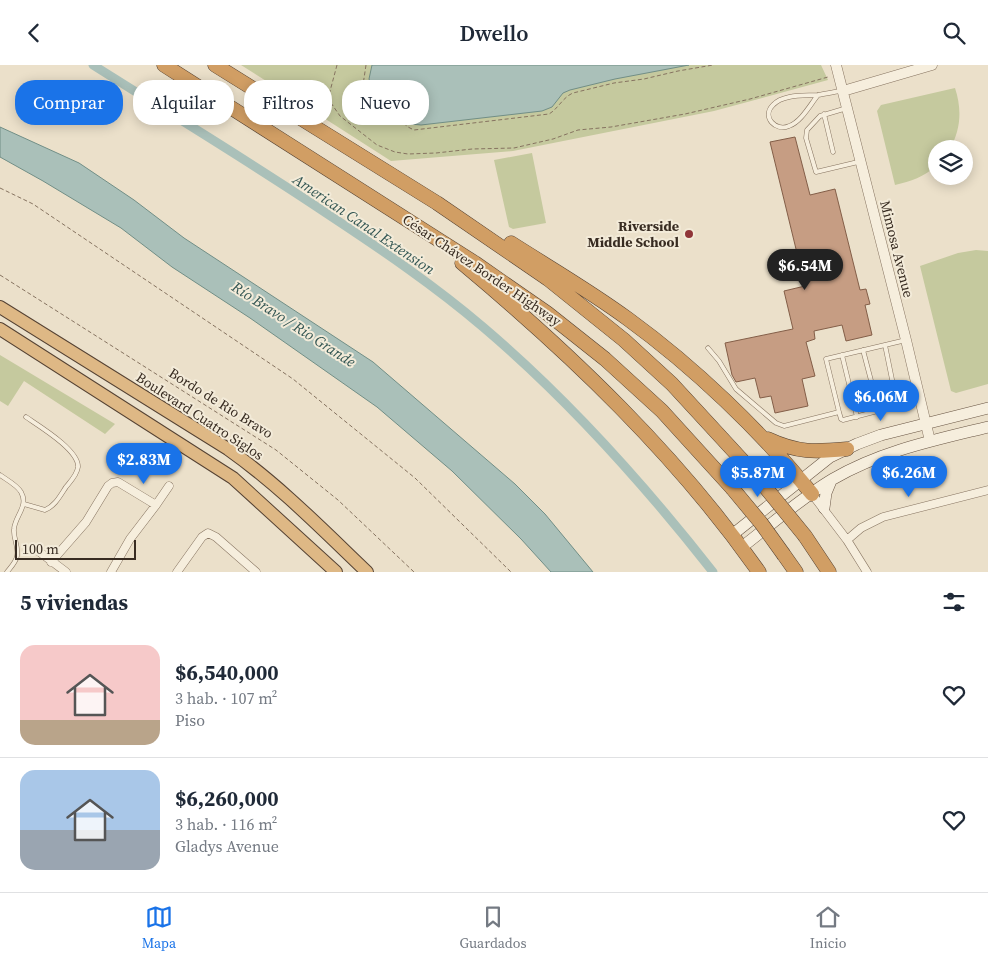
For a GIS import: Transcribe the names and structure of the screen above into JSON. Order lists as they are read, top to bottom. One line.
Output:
{"streets":{"highway":["César Chávez Border Highway","Boulevard Cuatro Siglos"],"street":["Mimosa Avenue"],"path":["Bordo de Rio Bravo"]},"water":["American Canal Extension","Río Bravo / Rio Grande"],"places":["Riverside Middle School"],"scale_bar":"100 m","page":{"header":"Dwello","chip":["Comprar","Alquilar","Filtros","Nuevo"],"price":["$6.54M","$6.06M","$2.83M","$5.87M","$6.26M"],"scale":"100 m","heading":"5 viviendas","list":[{"name":"$6,540,000","note":"3 hab. · 107 m² · Piso"},{"name":"$6,260,000","note":"3 hab. · 116 m² · Gladys Avenue"}],"tabs":["Mapa","Guardados","Inicio"]}}
